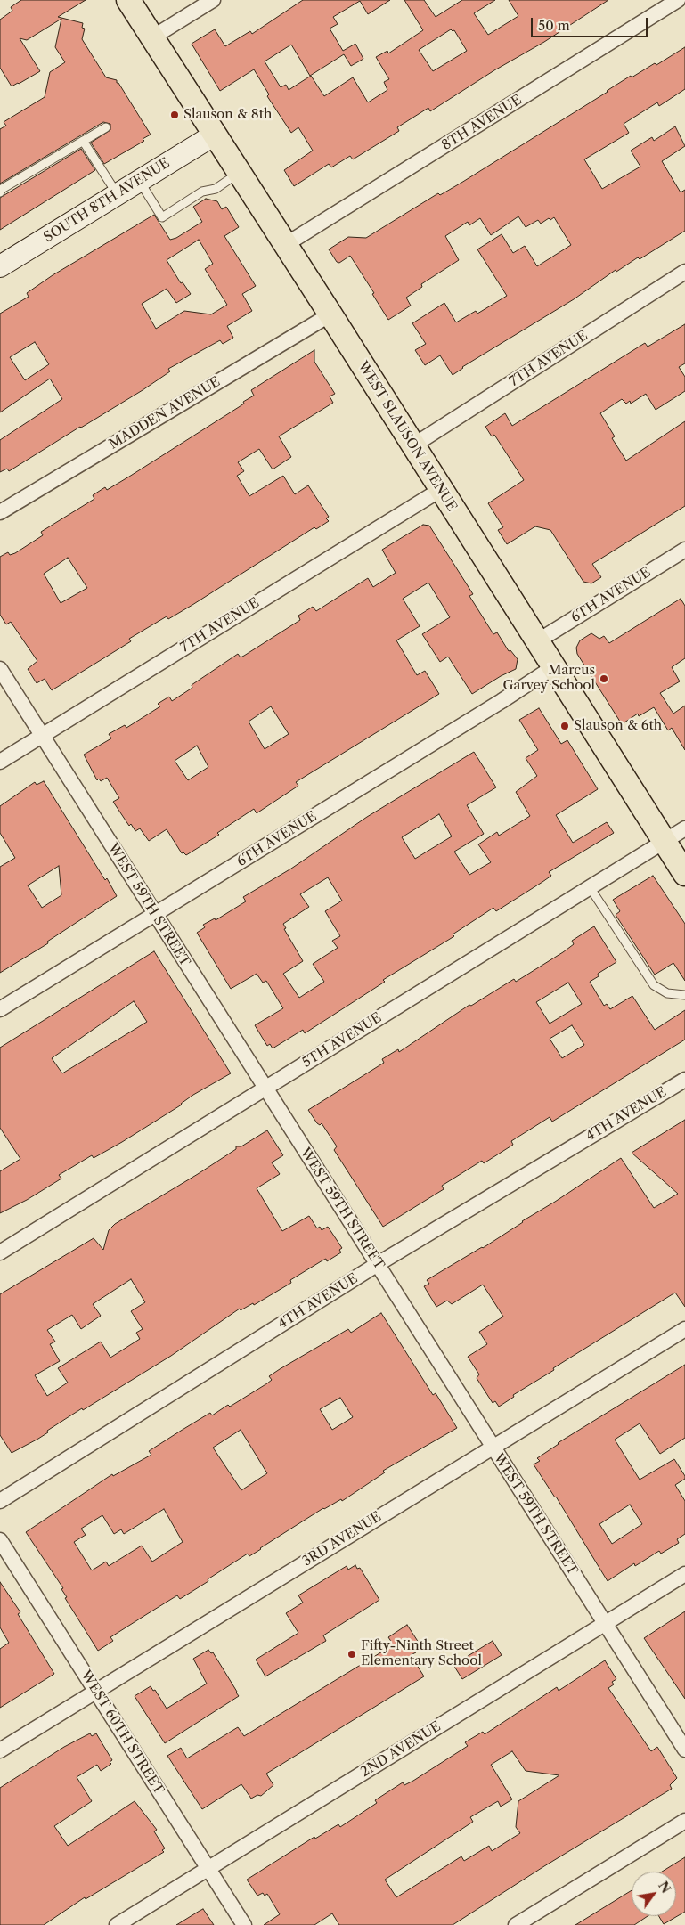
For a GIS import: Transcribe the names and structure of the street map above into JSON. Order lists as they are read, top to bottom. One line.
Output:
{"streets":{"main road":["WEST SLAUSON AVENUE"],"street":["8TH AVENUE","SOUTH 8TH AVENUE","7TH AVENUE","MADDEN AVENUE","6TH AVENUE","WEST 59TH STREET","5TH AVENUE","4TH AVENUE","3RD AVENUE","WEST 60TH STREET","2ND AVENUE"]},"crossings":[["8TH AVENUE","WEST SLAUSON AVENUE"],["SOUTH 8TH AVENUE","WEST SLAUSON AVENUE"],["7TH AVENUE","WEST SLAUSON AVENUE"],["7TH AVENUE","WEST 59TH STREET"],["MADDEN AVENUE","WEST SLAUSON AVENUE"],["WEST SLAUSON AVENUE","6TH AVENUE"],["WEST SLAUSON AVENUE","5TH AVENUE"],["6TH AVENUE","WEST 59TH STREET"],["WEST 59TH STREET","5TH AVENUE"],["WEST 59TH STREET","4TH AVENUE"],["WEST 59TH STREET","3RD AVENUE"],["WEST 59TH STREET","2ND AVENUE"],["3RD AVENUE","WEST 60TH STREET"],["WEST 60TH STREET","2ND AVENUE"]],"places":["Slauson & 8th","Marcus Garvey School","Slauson & 6th","Fifty-Ninth Street Elementary School"],"scale_bar":"50 m","north":"top right"}
